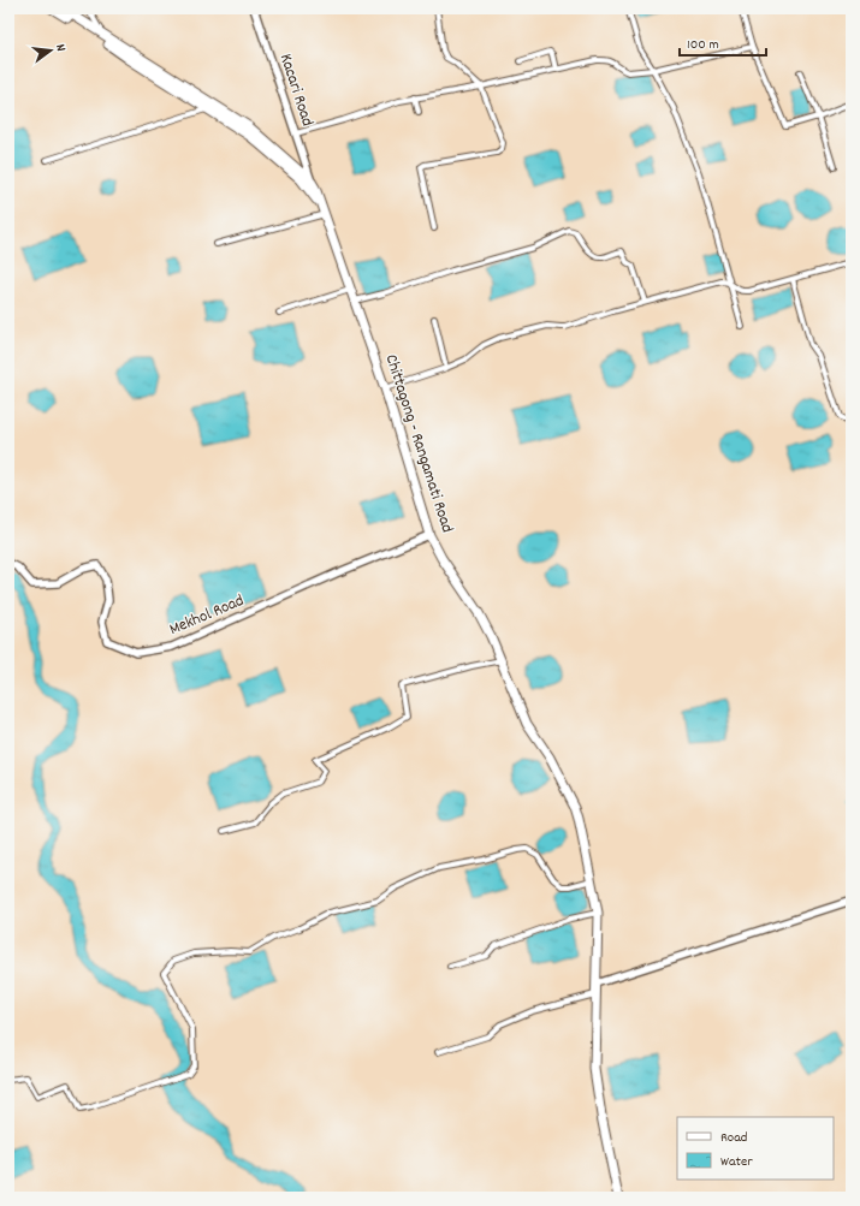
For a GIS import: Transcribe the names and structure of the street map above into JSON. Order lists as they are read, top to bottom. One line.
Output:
{"streets":{"highway":["Chittagong - Rangamati Road"],"street":["Kacari Road","Mekhol Road"]},"crossings":[["Kacari Road","Chittagong - Rangamati Road"],["Chittagong - Rangamati Road","Mekhol Road"]],"legend":["Road","Water"],"scale_bar":"100 m","north":"right"}
